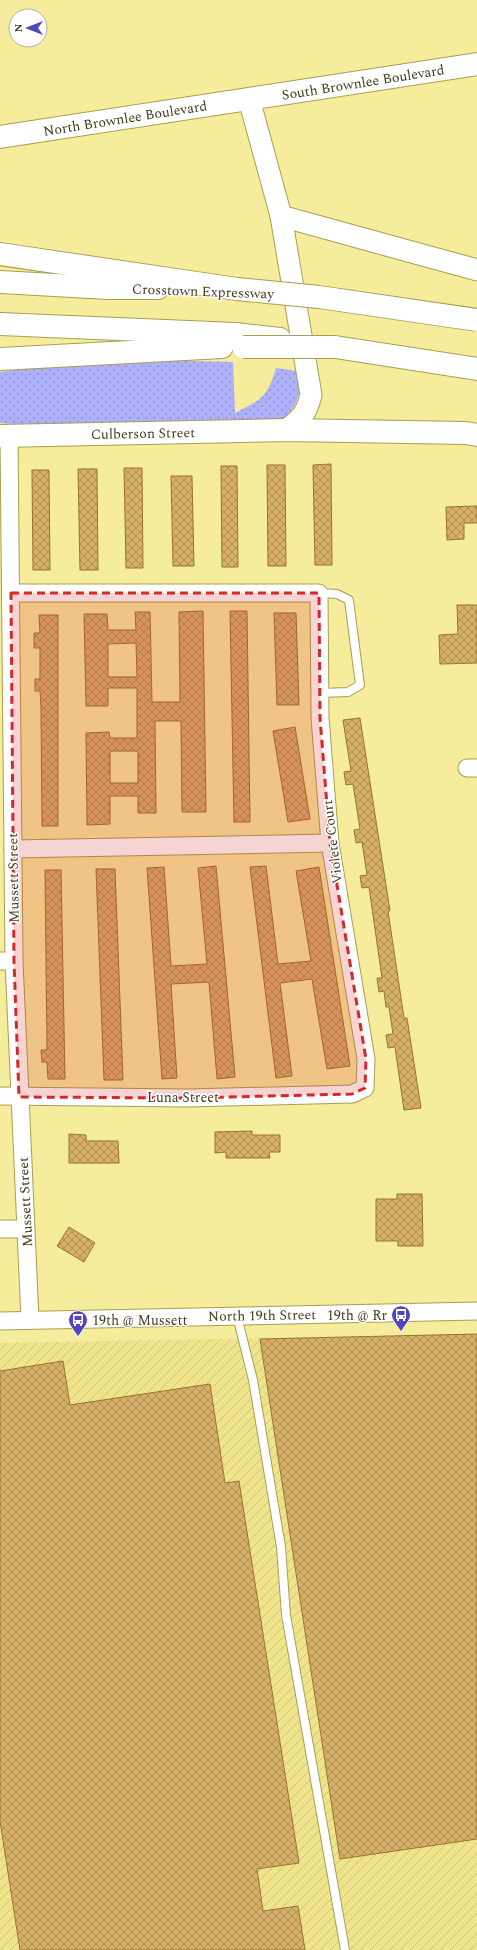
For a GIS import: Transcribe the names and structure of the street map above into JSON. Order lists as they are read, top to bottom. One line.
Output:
{"streets":{"main road":["South Brownlee Boulevard","North Brownlee Boulevard","Crosstown Expressway","Culberson Street"],"street":["Violete Court","Mussett Street","Luna Street","North 19th Street"]},"crossings":[["South Brownlee Boulevard","North Brownlee Boulevard"],["Culberson Street","Mussett Street"],["Violete Court","Luna Street"],["Mussett Street","Luna Street"],["Mussett Street","North 19th Street"]],"places":{"bus stop":["19th @ Rr","19th @ Mussett"]},"north":"left"}
